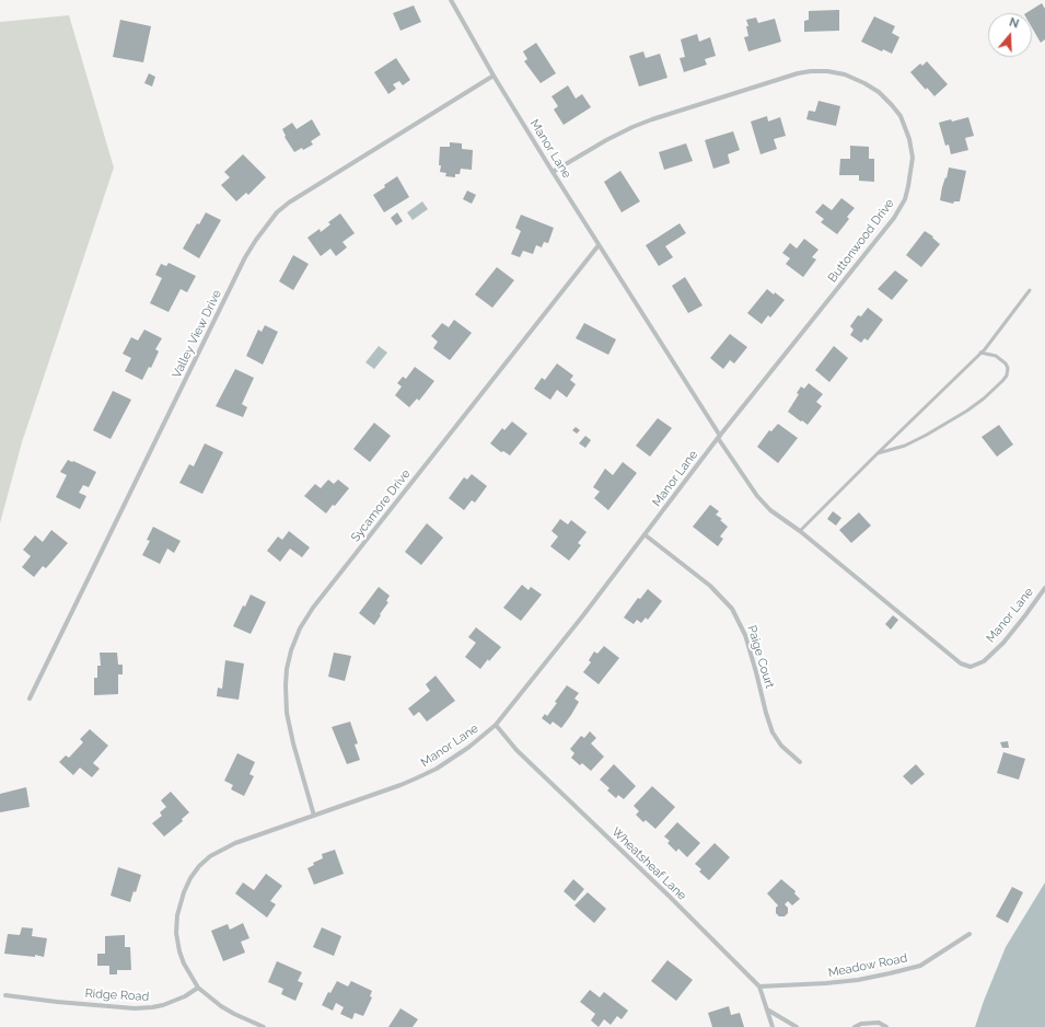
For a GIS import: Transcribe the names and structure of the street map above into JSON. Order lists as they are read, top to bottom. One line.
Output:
{"streets":{"street":["Manor Lane","Buttonwood Drive","Valley View Drive","Sycamore Drive","Paige Court","Wheatsheaf Lane","Meadow Road","Ridge Road"]},"crossings":[["Manor Lane","Buttonwood Drive"],["Manor Lane","Valley View Drive"],["Manor Lane","Sycamore Drive"],["Manor Lane","Paige Court"],["Manor Lane","Wheatsheaf Lane"],["Manor Lane","Ridge Road"],["Wheatsheaf Lane","Meadow Road"]],"north":"top"}
